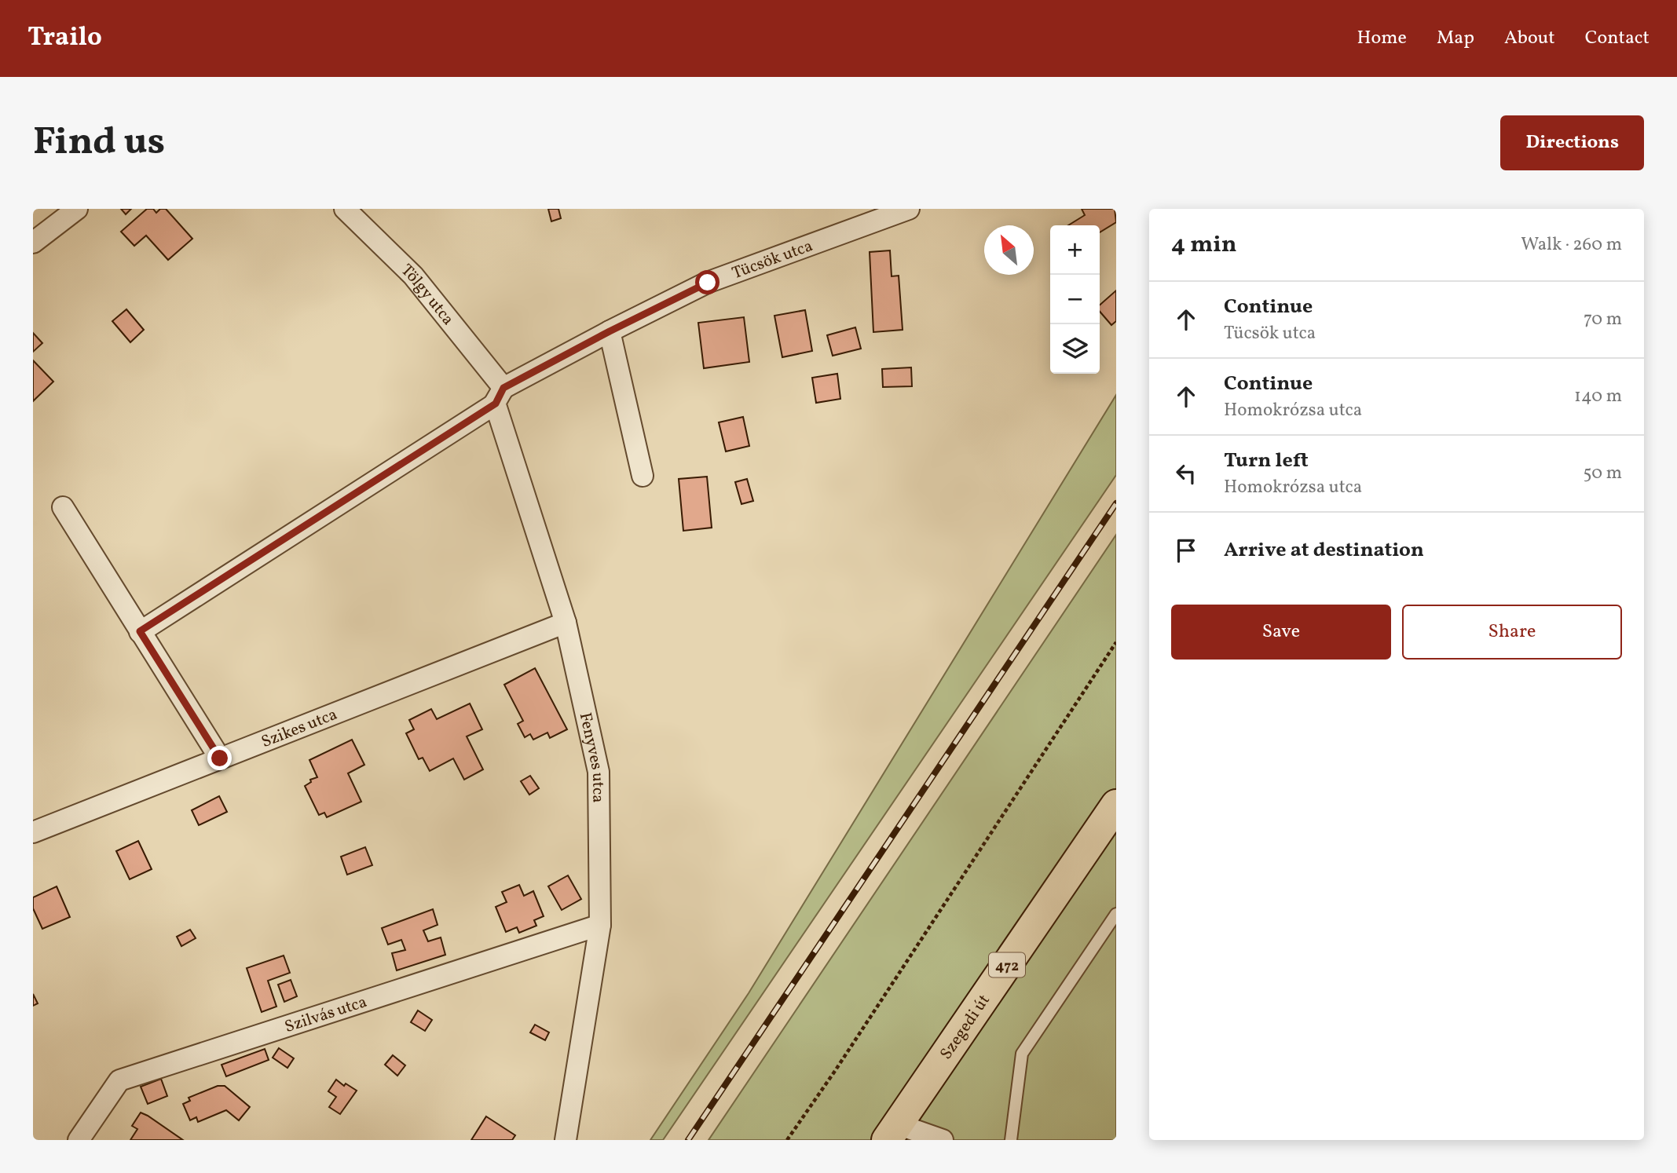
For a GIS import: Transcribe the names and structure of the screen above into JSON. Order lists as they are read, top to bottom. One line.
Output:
{"streets":{"main road":["472","Szegedi út"],"street":["Tücsök utca","Tölgy utca","Szikes utca","Fenyves utca","Szilvás utca"]},"crossings":[["Tücsök utca","Tölgy utca"],["Tücsök utca","Fenyves utca"],["Tölgy utca","Fenyves utca"],["Szikes utca","Fenyves utca"],["Fenyves utca","Szilvás utca"]],"north":"top left","page":{"header":"Trailo","nav":["Home","Map","About","Contact"],"buttons":["Directions",["Save","Share"]],"title":"Find us","heading":["4 min","Walk · 260 m"],"map_buttons":["+","−"],"list":[["Continue","Tücsök utca","70 m"],["Continue","Homokrózsa utca","140 m"],["Turn left","Homokrózsa utca","50 m"],"Arrive at destination"]}}
